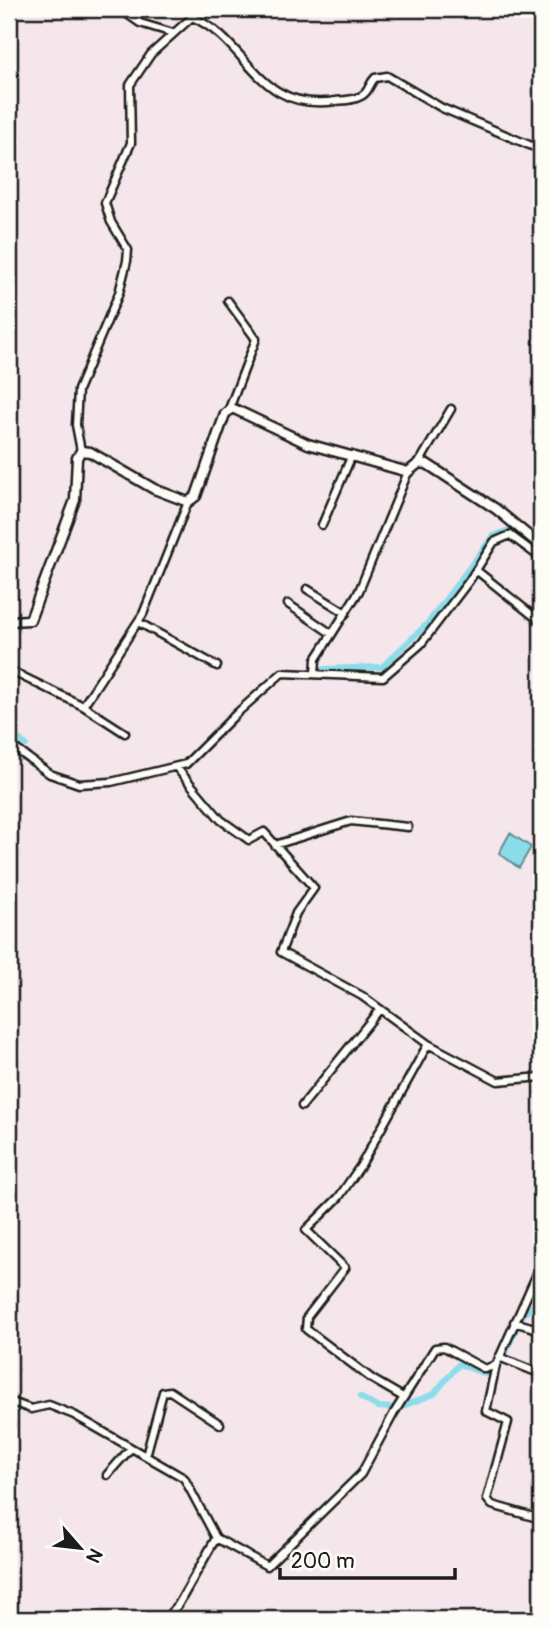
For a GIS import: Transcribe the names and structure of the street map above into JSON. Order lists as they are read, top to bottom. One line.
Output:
{"scale_bar":"200 m","north":"bottom right"}
